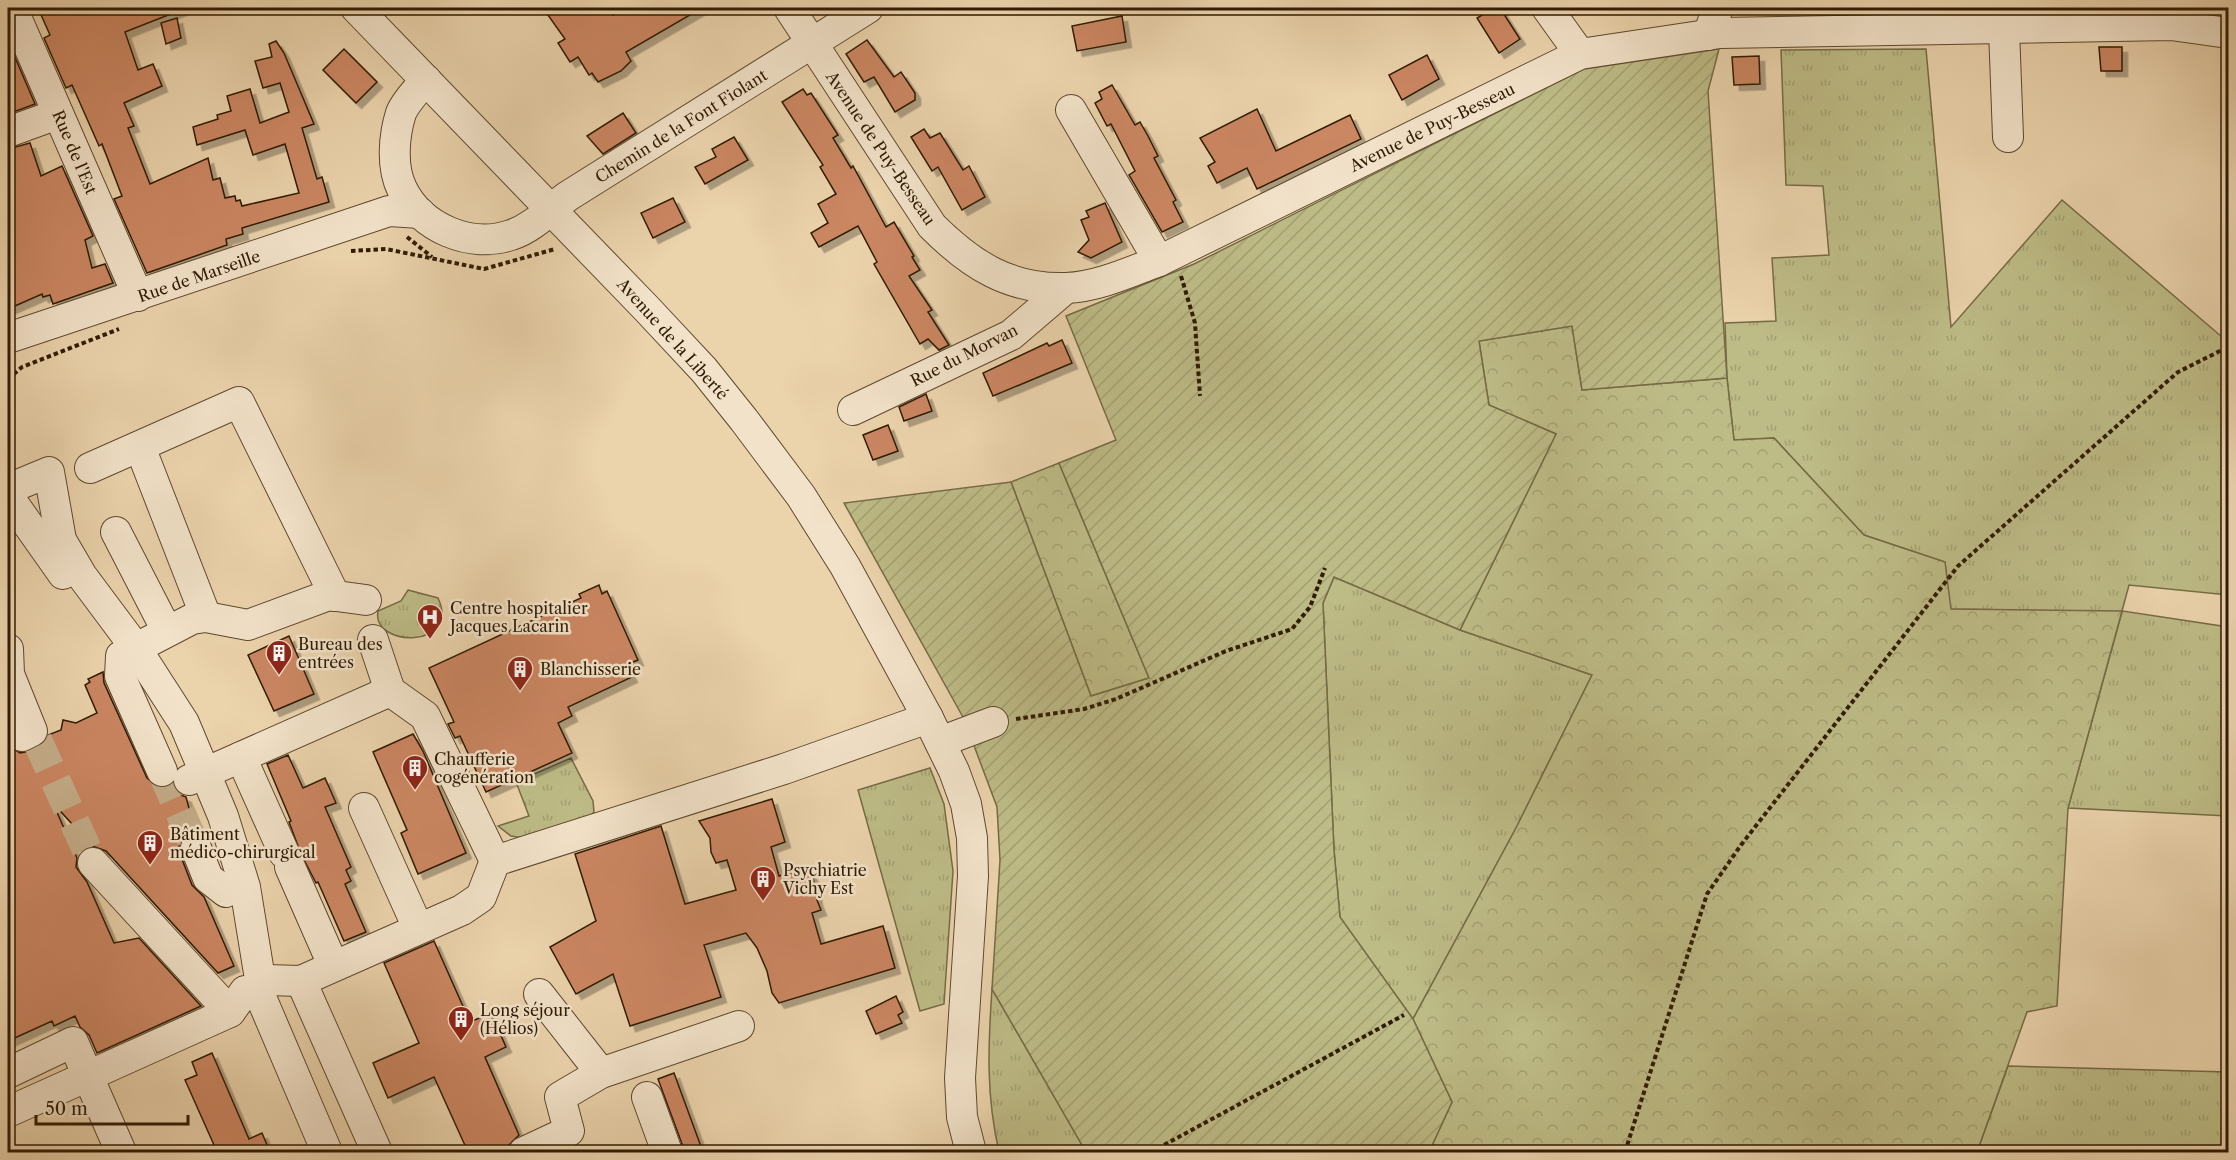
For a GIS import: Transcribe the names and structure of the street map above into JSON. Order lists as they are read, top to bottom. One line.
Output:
{"streets":{"street":["Chemin de la Font Fiolant","Avenue de Puy-Besseau","Rue de l'Est","Rue de Marseille","Avenue de la Liberté","Rue du Morvan"]},"crossings":[["Chemin de la Font Fiolant","Avenue de Puy-Besseau"],["Chemin de la Font Fiolant","Rue de Marseille"],["Chemin de la Font Fiolant","Avenue de la Liberté"],["Avenue de Puy-Besseau","Rue du Morvan"],["Rue de l'Est","Rue de Marseille"]],"places":{"hospital":["Centre hospitalier Jacques Lacarin"],"building":["Bureau des entrées","Blanchisserie","Chaufferie cogénération","Bâtiment médico-chirurgical","Psychiatrie Vichy Est","Long séjour (Hélios)"]},"scale_bar":"50 m"}
